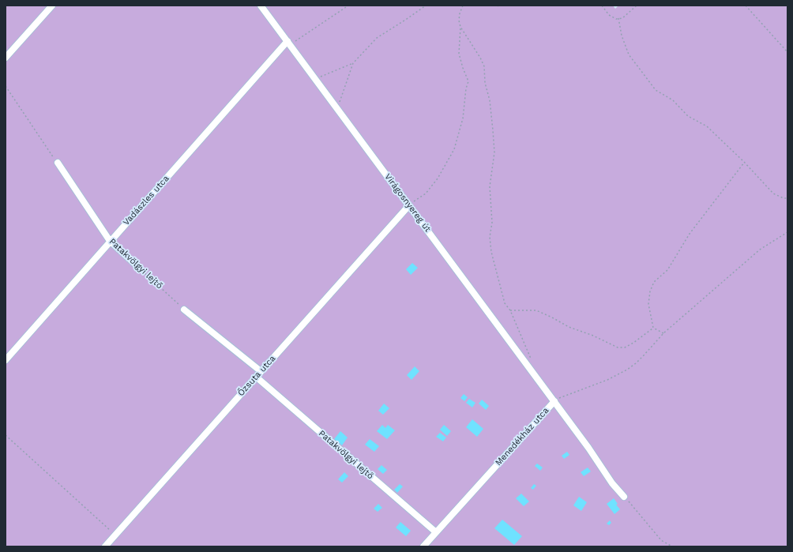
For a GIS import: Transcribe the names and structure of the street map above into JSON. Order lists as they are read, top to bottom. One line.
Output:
{"streets":{"street":["Vadászles utca","Virágosnyereg út","Patakvölgyi lejtő","Őzsuta utca","Menedékház utca"]},"crossings":[["Vadászles utca","Virágosnyereg út"],["Vadászles utca","Patakvölgyi lejtő"],["Virágosnyereg út","Őzsuta utca"],["Virágosnyereg út","Menedékház utca"],["Patakvölgyi lejtő","Őzsuta utca"],["Patakvölgyi lejtő","Menedékház utca"]]}
